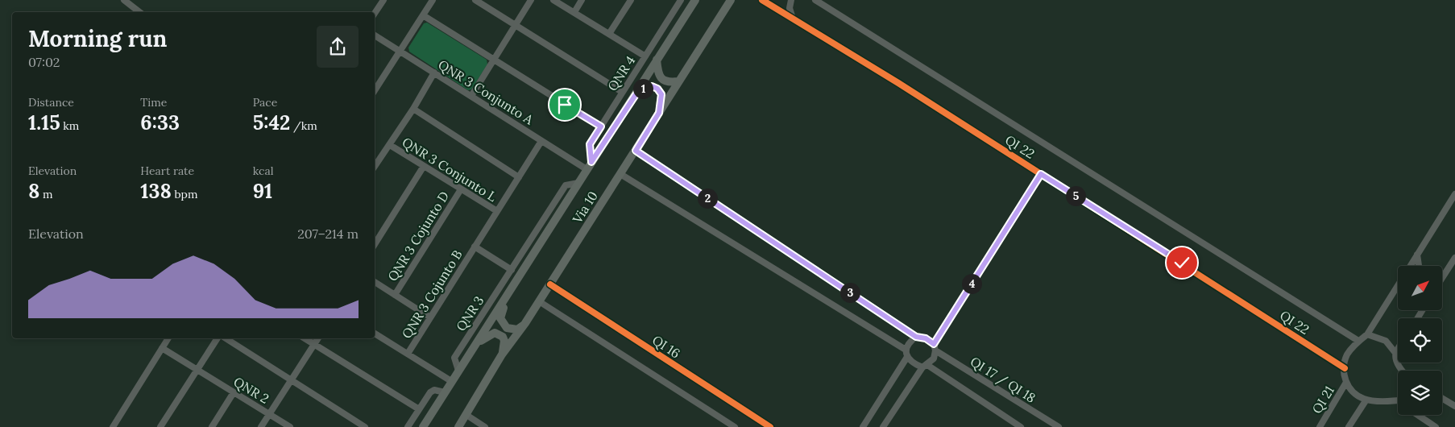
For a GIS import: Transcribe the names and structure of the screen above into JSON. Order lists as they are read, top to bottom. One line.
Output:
{"streets":{"main road":["Via 10"],"street":["QNR 4","QNR 3 Conjunto A","QI 22","QNR 3 Conjunto L","QNR 3 Cojunto D","QNR 3 Cojunto B","QNR 3","QI 16","QI 17 / QI 18","QNR 2","QI 21"]},"crossings":[["QNR 4","QNR 3 Conjunto A"],["QNR 4","Via 10"],["QNR 3 Conjunto A","Via 10"],["QNR 3 Conjunto A","QNR 3 Cojunto B"],["QNR 3 Conjunto L","QNR 3 Cojunto D"],["QNR 3 Conjunto L","QNR 3 Cojunto B"],["Via 10","QNR 3"],["Via 10","QI 16"]],"north":"top right","page":{"heading":["Morning run","07:02"],"pins":["1","5","2","4","3"],"stats":[["Distance","1.15 km"],["Time","6:33"],["Pace","5:42 /km"],["Elevation","8 m"],["Heart rate","138 bpm"],["kcal","91"]],"chart":["Elevation","207–214 m"]}}
